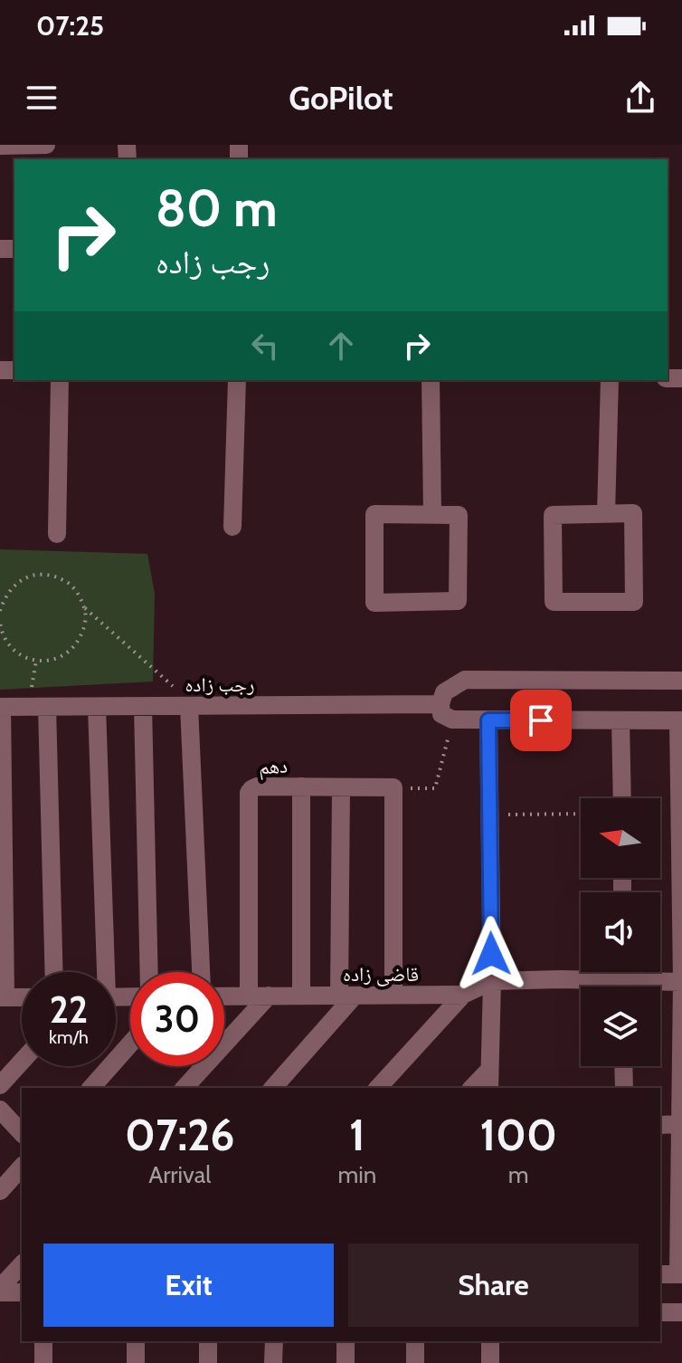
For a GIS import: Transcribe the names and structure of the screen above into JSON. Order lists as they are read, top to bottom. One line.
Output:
{"streets":{"street":["رجب زاده","دهم","قاضی زاده"]},"crossings":[["دهم","قاضی زاده"]],"north":"left","page":{"status":"07:25","header":"GoPilot","turn":["80 m","رجب زاده"],"speed":"22 km/h","limit":"30","eta":["07:26","Arrival","1","min","100","m"],"buttons":["Exit","Share"]}}
